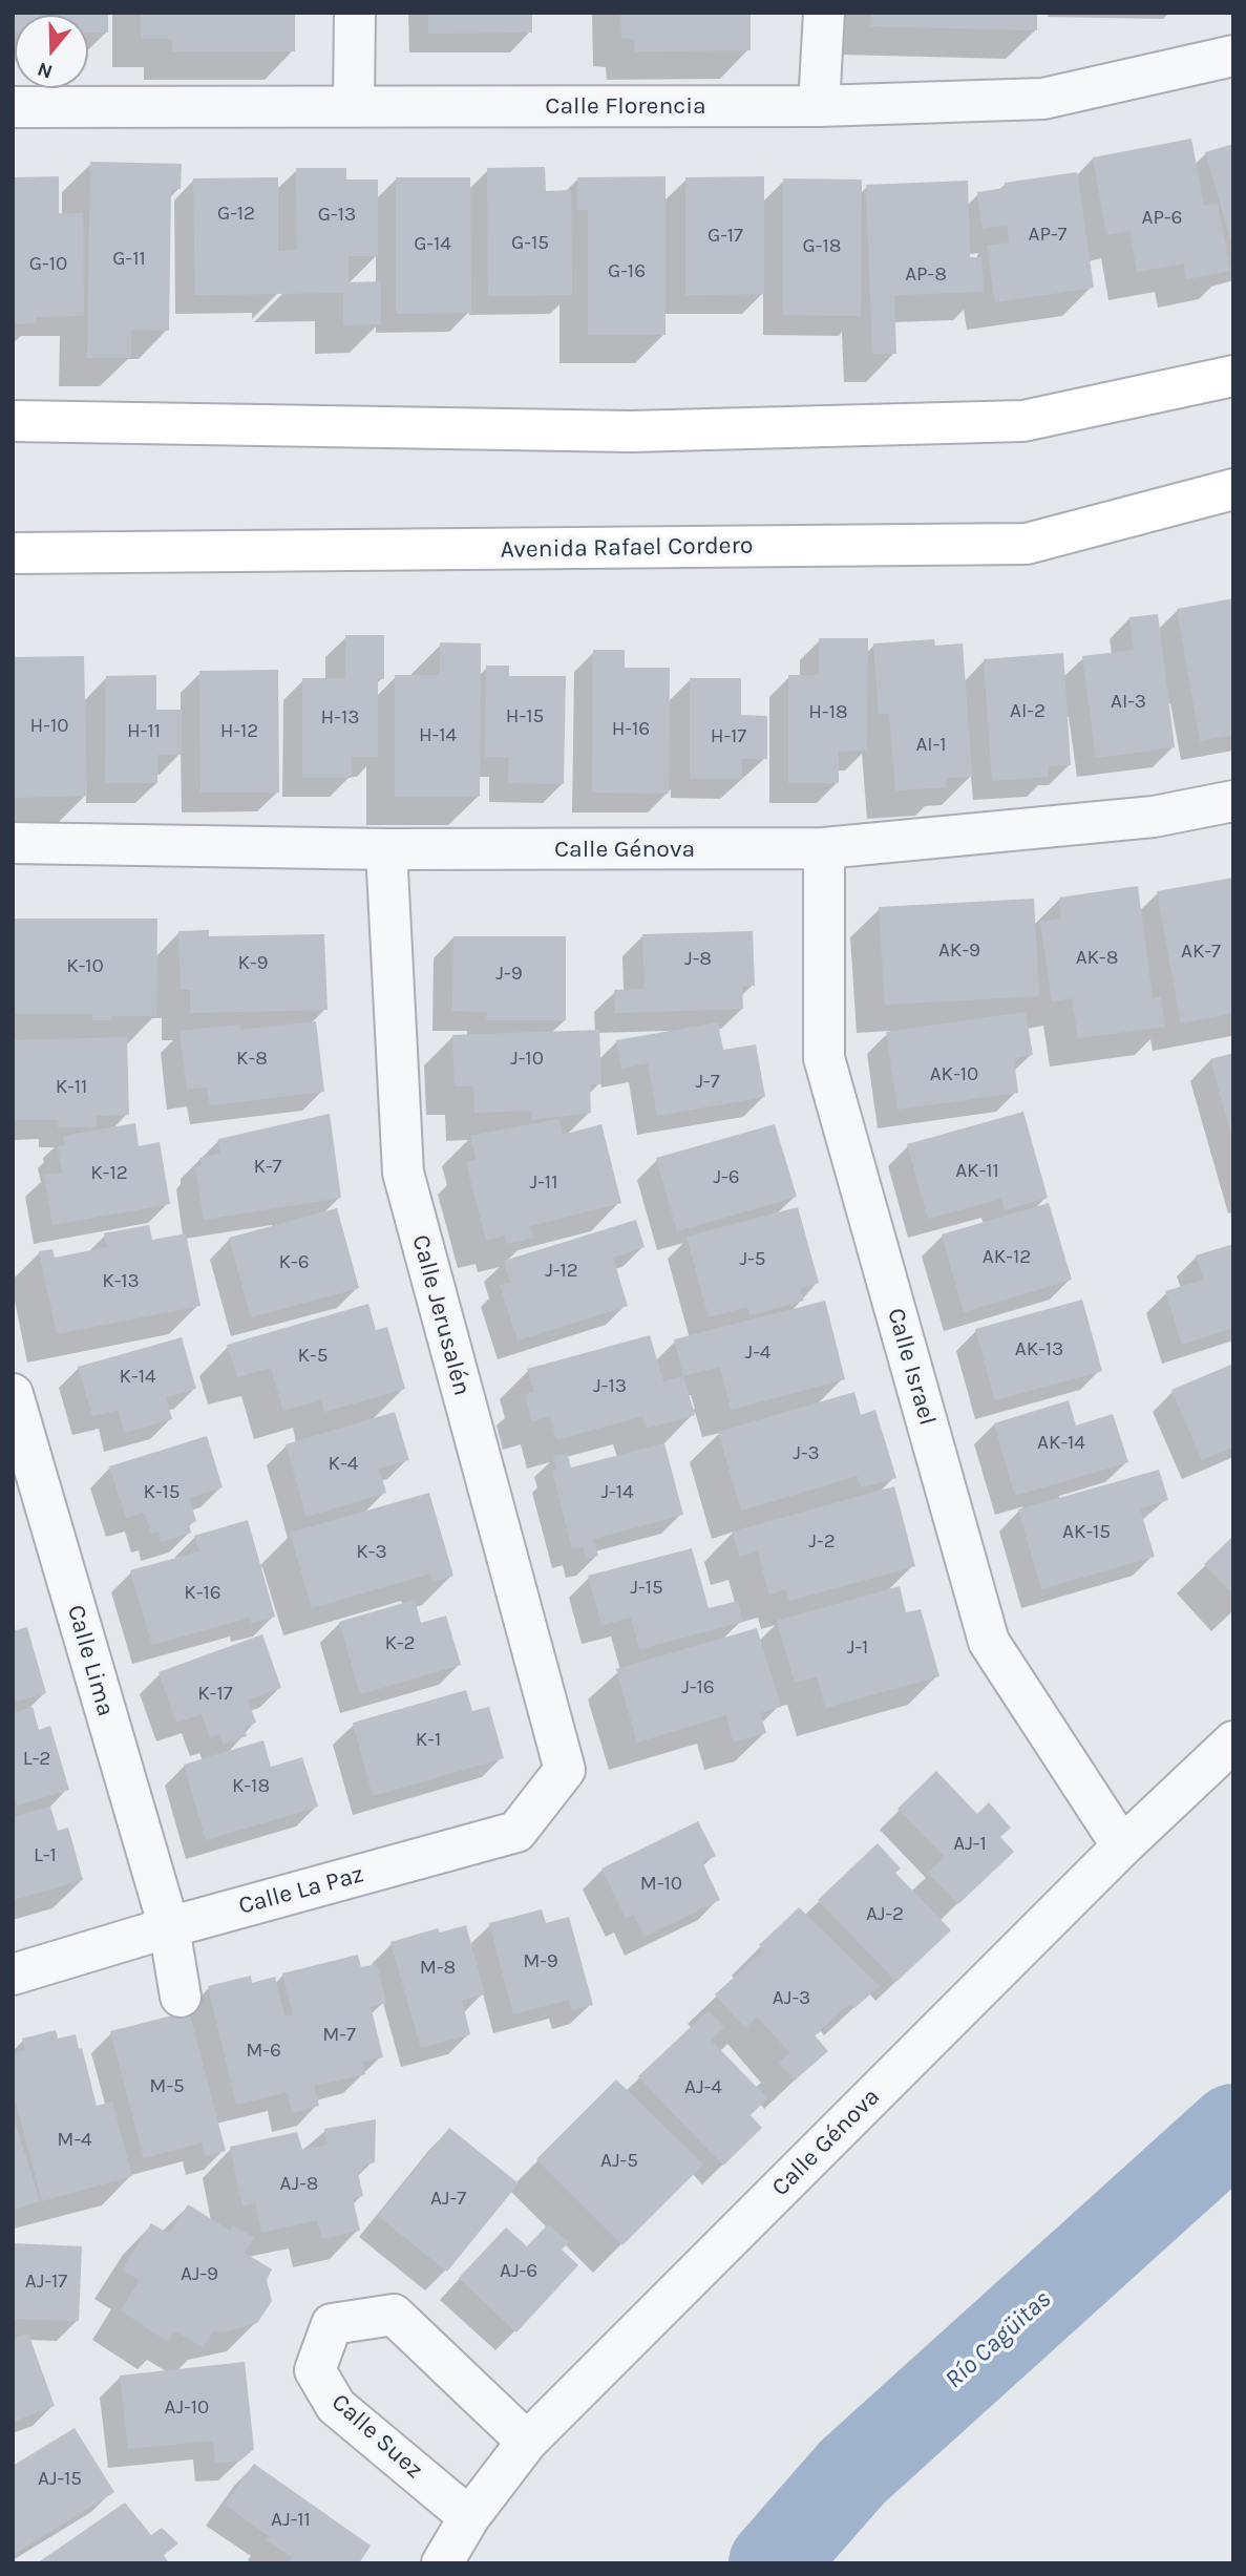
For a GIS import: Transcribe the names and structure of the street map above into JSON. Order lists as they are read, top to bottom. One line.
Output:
{"streets":{"main road":["Avenida Rafael Cordero"],"street":["Calle Florencia","Calle Génova","Calle Jerusalén","Calle Israel","Calle Lima","Calle La Paz","Calle Suez"]},"crossings":[["Calle Génova","Calle Jerusalén"],["Calle Génova","Calle Israel"],["Calle Génova","Calle Suez"],["Calle Jerusalén","Calle La Paz"],["Calle Lima","Calle La Paz"]],"water":["Río Cagüitas"],"house_numbers":["G-12","G-13","AP-6","AP-7","G-17","G-15","G-14","G-18","G-11","G-10","G-16","AP-8","AI-3","AI-2","H-18","H-15","H-13","H-10","H-16","H-11","H-12","H-14","H-17","AI-1","AK-9","AK-7","AK-8","J-8","K-9","K-10","J-9","K-8","J-10","AK-10","J-7","K-11","K-7","AK-11","K-12","J-6","J-11","AK-12","J-5","K-6","J-12","K-13","AK-13","J-4","K-5","K-14","J-13","AK-14","J-3","K-4","K-15","J-14","AK-15","J-2","K-3","J-15","K-16","K-2","J-1","J-16","K-17","K-1","L-2","K-18","AJ-1","L-1","M-10","AJ-2","M-9","M-8","AJ-3","M-7","M-6","M-5","AJ-4","M-4","AJ-5","AJ-8","AJ-7","AJ-6","AJ-9","AJ-17","AJ-10","AJ-15","AJ-11"],"north":"bottom"}
